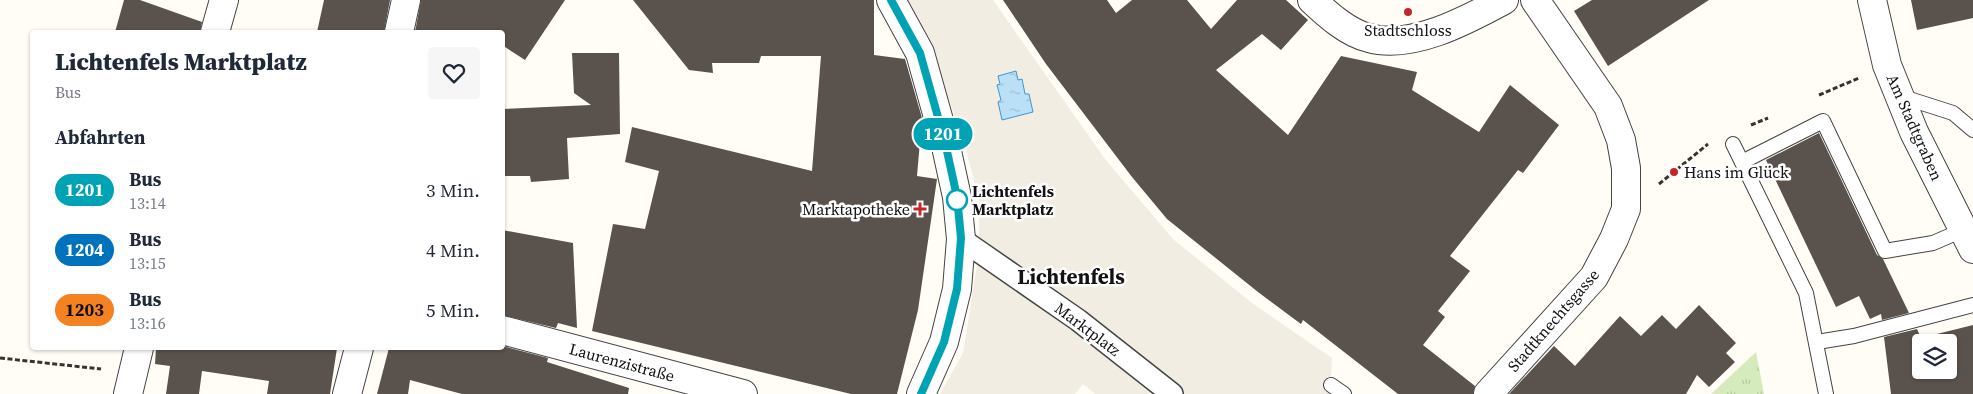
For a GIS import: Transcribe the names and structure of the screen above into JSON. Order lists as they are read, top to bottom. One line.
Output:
{"streets":{"street":["Am Stadtgraben","Stadtknechtsgasse","Marktplatz","Laurenzistraße"]},"districts":["Lichtenfels"],"places":{"other":["Stadtschloss","Hans im Glück","Lichtenfels Marktplatz"],"health":["Marktapotheke"]},"lines":["bus line 1201"],"page":{"on_map":"1201","heading":[["Lichtenfels Marktplatz","Bus"],"Abfahrten"],"list":[{"mark":"1201","name":"Bus","note":"13:14","value":"3 Min."},{"mark":"1204","name":"Bus","note":"13:15","value":"4 Min."},{"mark":"1203","name":"Bus","note":"13:16","value":"5 Min."}]}}
